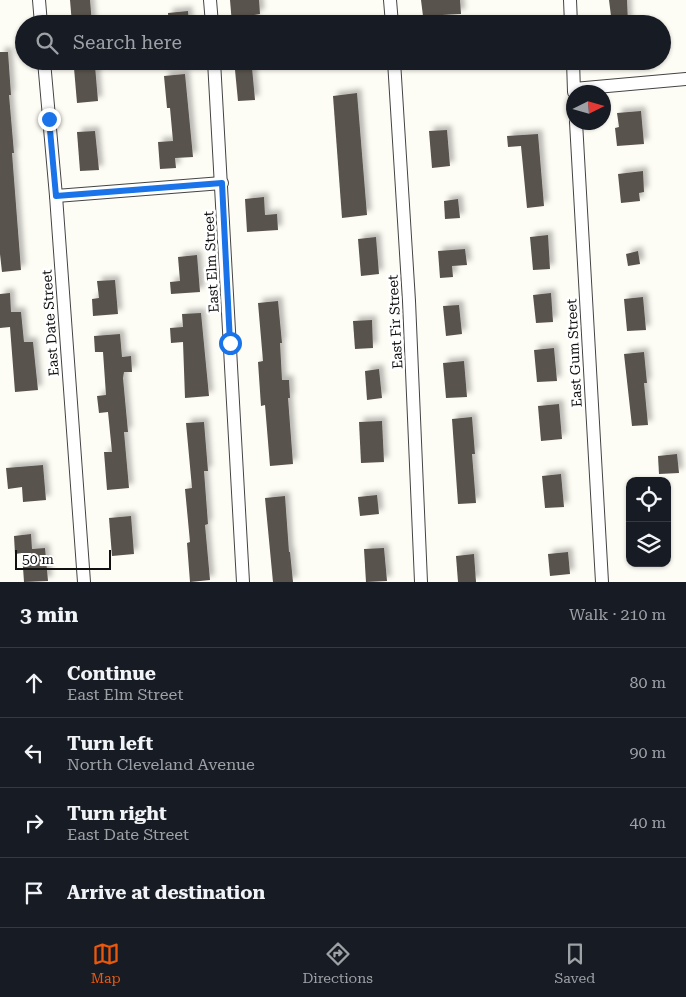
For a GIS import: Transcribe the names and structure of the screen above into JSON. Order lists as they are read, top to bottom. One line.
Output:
{"streets":{"street":["East Elm Street","East Fir Street","East Date Street","East Gum Street"]},"scale_bar":"50 m","north":"right","page":{"search":"Search here","scale":"50 m","heading":["3 min","Walk · 210 m"],"list":[["Continue","East Elm Street","80 m"],["Turn left","North Cleveland Avenue","90 m"],["Turn right","East Date Street","40 m"],"Arrive at destination"],"nav":["Map","Directions","Saved"]}}
